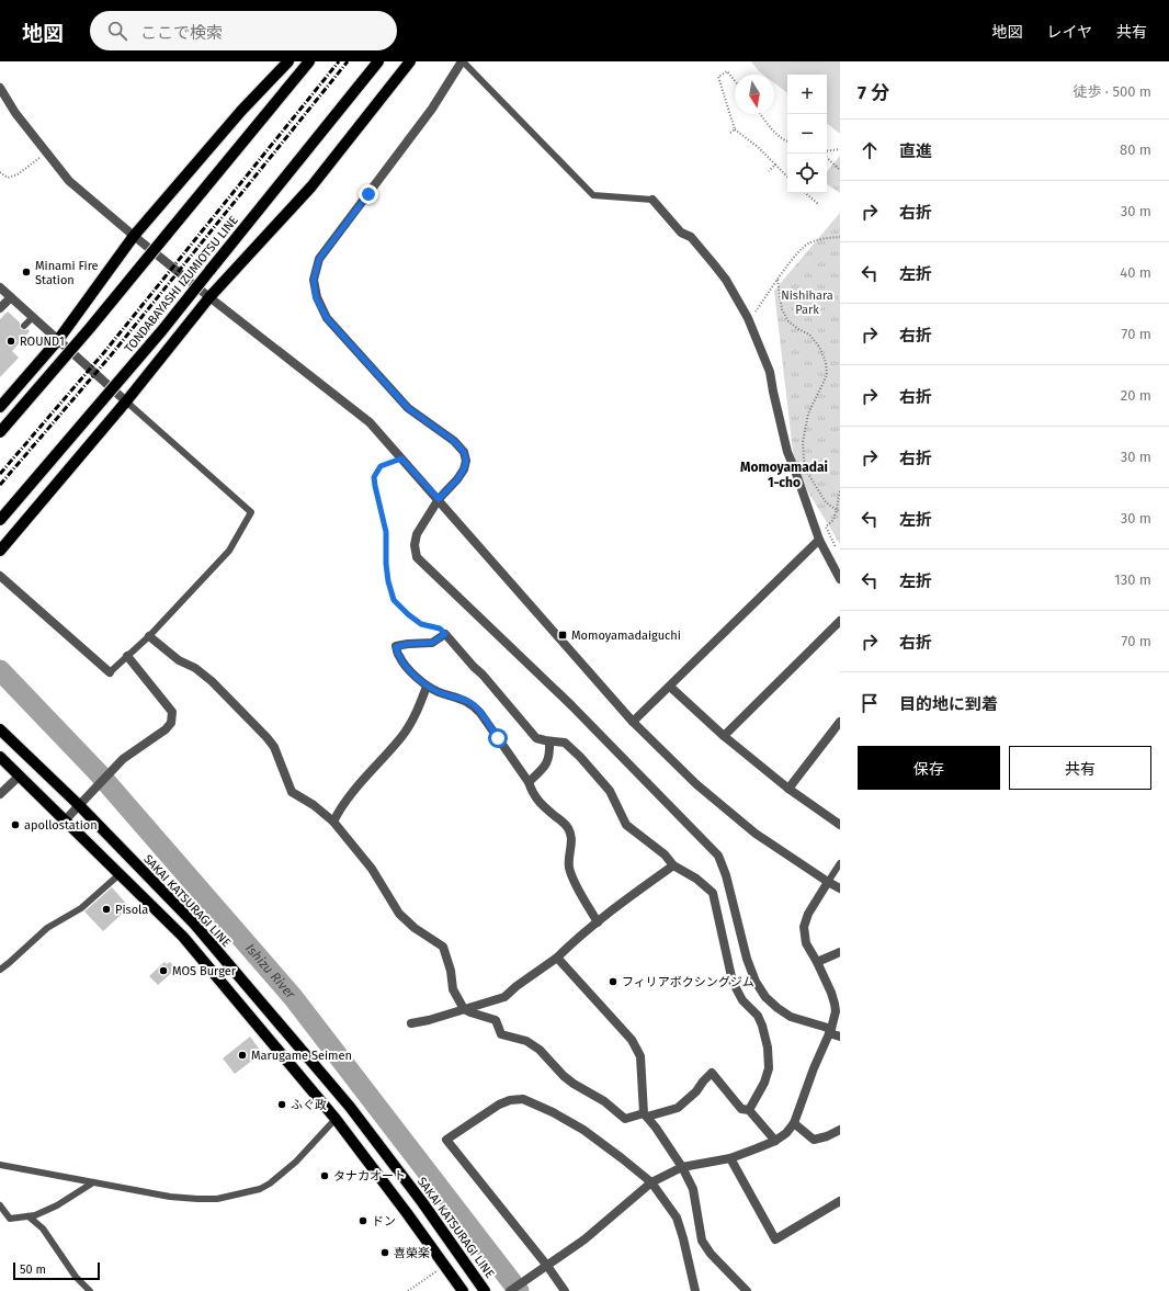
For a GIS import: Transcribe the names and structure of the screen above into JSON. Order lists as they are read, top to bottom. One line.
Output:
{"streets":{"main road":["TONDABAYASHI IZUMIOTSU LINE","SAKAI KATSURAGI LINE"]},"districts":["Momoyamadai 1-cho"],"water":["Ishizu River"],"parks":["Nishihara Park"],"places":{"other":["Minami Fire Station","ROUND1","apollostation","Pisola","MOS Burger","フィリアボクシングジム","Marugame Seimen","ふぐ政","タナカオート","ドン","喜榮楽"],"transit":["Momoyamadaiguchi"]},"scale_bar":"50 m","north":"bottom","page":{"header":"地図","search":"ここで検索","nav":["地図","レイヤ","共有"],"heading":["7 分","徒歩 · 500 m"],"map_buttons":["+","−"],"list":[["直進","80 m"],["右折","30 m"],["左折","40 m"],["右折","70 m"],["右折","20 m"],["右折","30 m"],["左折","30 m"],["左折","130 m"],["右折","70 m"],"目的地に到着"],"buttons":["保存","共有"],"scale":"50 m"}}
